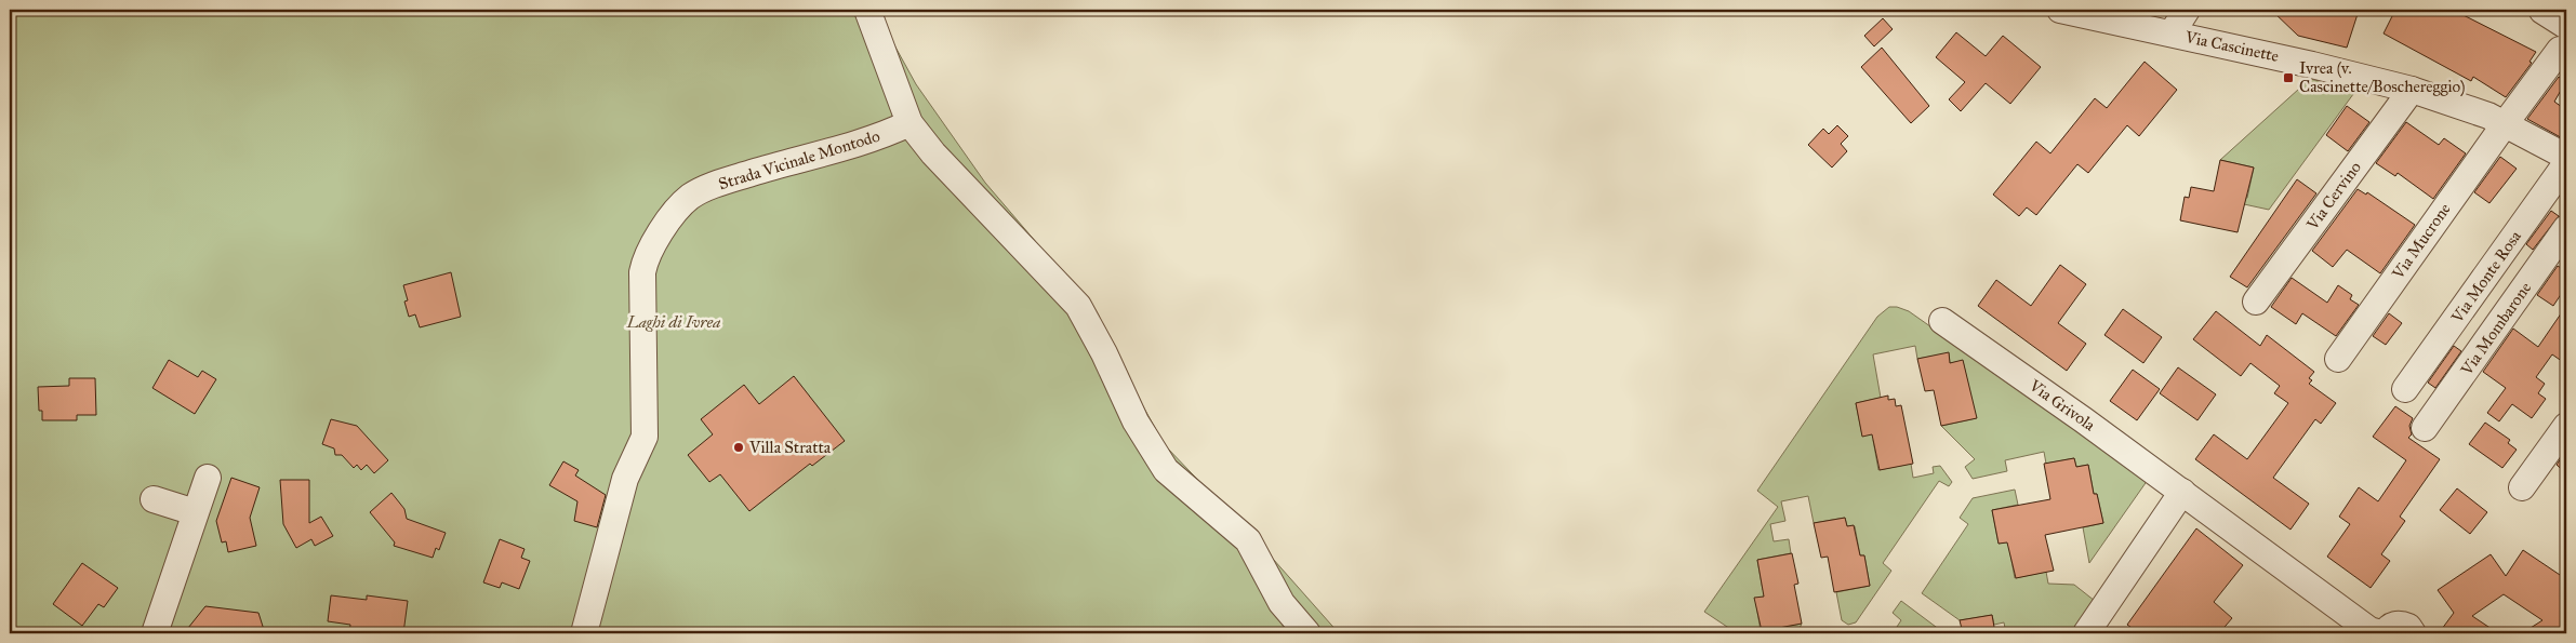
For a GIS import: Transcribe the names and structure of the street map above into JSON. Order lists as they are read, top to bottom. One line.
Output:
{"streets":{"street":["Via Cascinette","Strada Vicinale Montodo","Via Cervino","Via Mucrone","Via Monte Rosa","Via Mombarone","Via Grivola"]},"crossings":[["Via Cascinette","Via Cervino"],["Via Cascinette","Via Mucrone"]],"parks":["Laghi di Ivrea"],"places":{"transit":["Ivrea (v. Cascinette/Boschereggio)"],"other":["Villa Stratta"]}}
